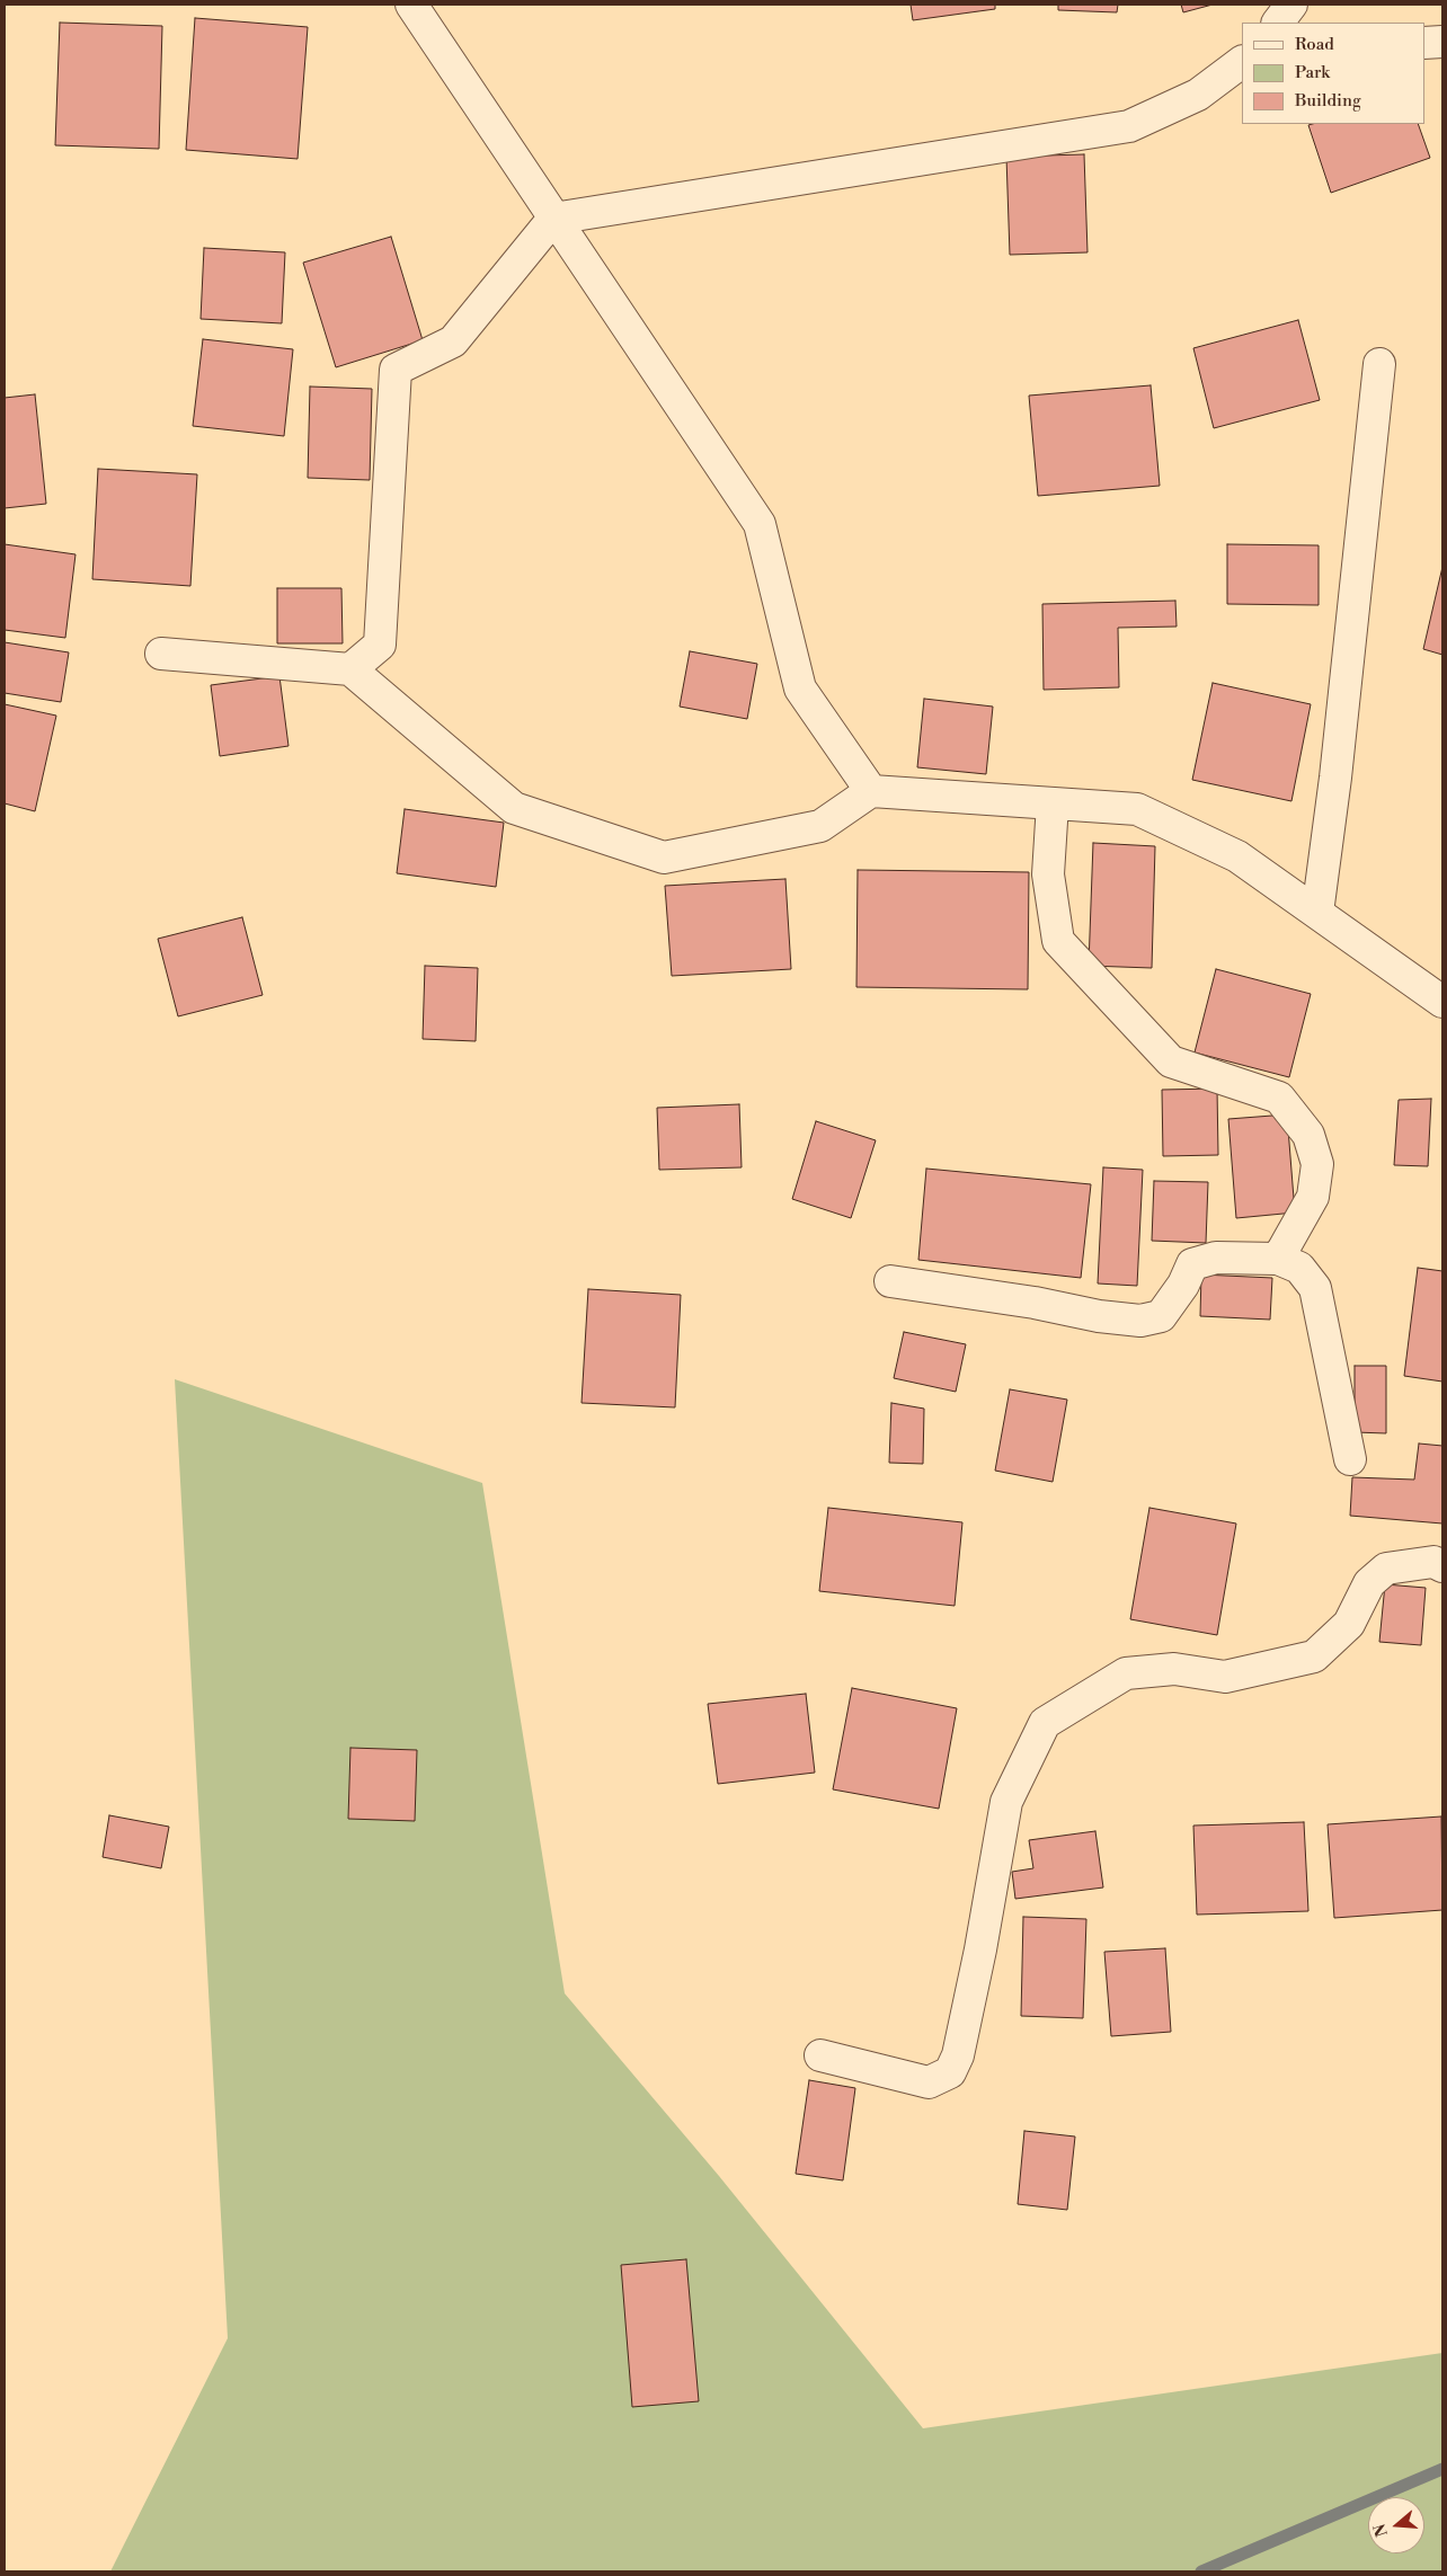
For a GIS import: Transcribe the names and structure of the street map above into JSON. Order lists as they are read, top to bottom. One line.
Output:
{"legend":["Road","Park","Building"],"north":"left"}
